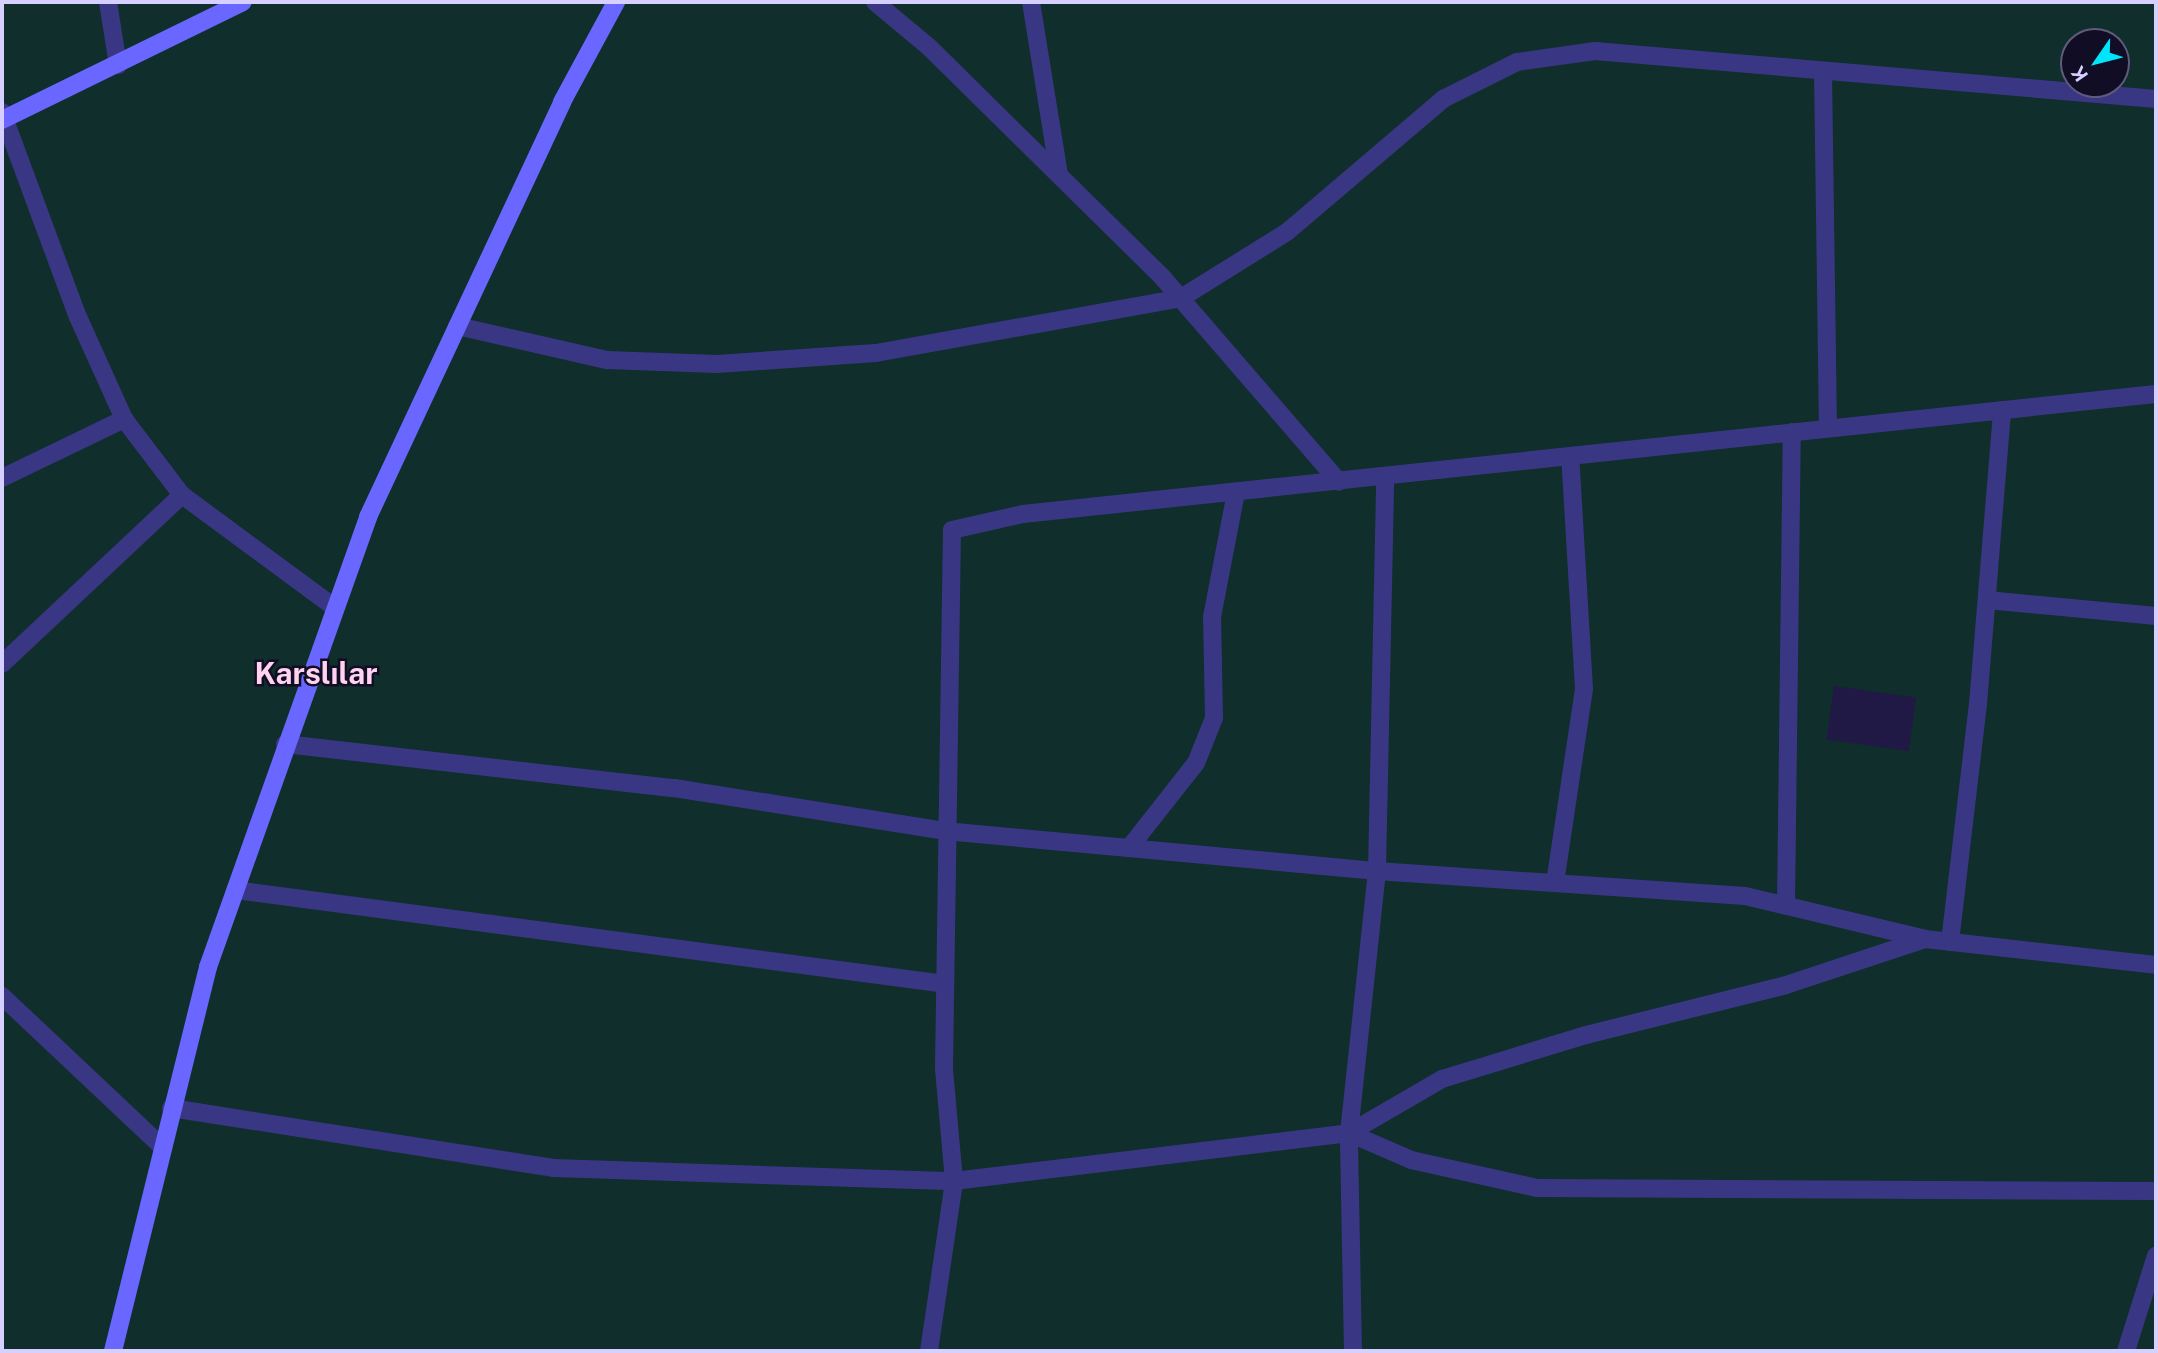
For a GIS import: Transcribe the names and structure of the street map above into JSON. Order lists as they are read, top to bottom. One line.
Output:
{"districts":["Karslılar"],"north":"bottom left"}
